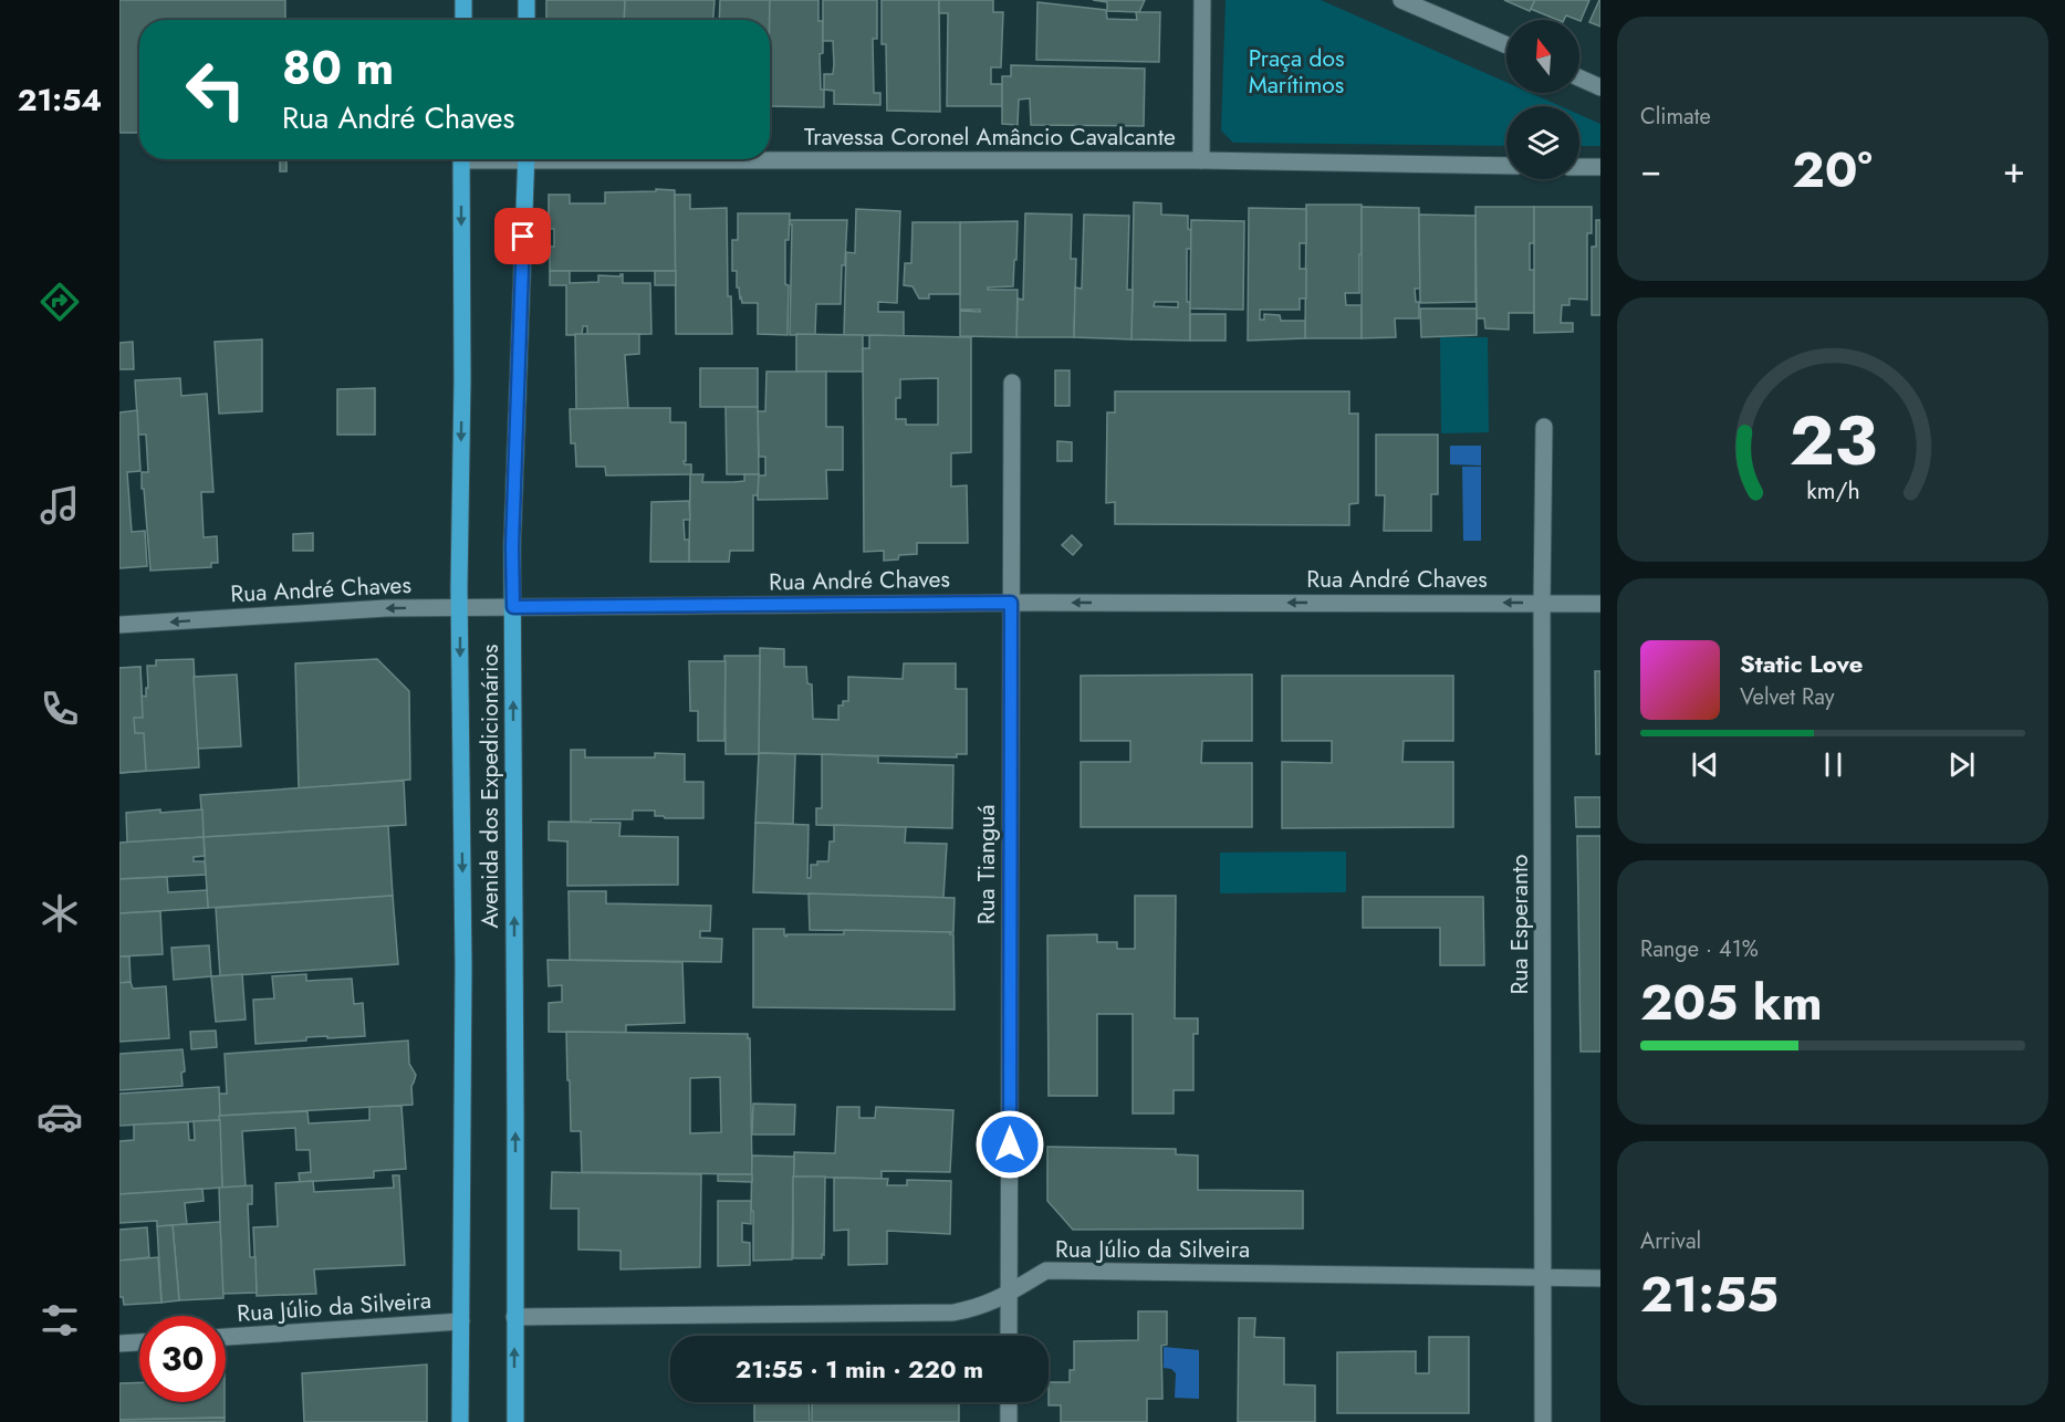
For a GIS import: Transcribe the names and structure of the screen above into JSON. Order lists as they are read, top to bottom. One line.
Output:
{"streets":{"main road":["Avenida dos Expedicionários"],"street":["Travessa Coronel Amâncio Cavalcante","Rua André Chaves","Rua Tianguá","Rua Esperanto","Rua Júlio da Silveira"]},"crossings":[["Rua André Chaves","Avenida dos Expedicionários"],["Rua André Chaves","Rua Tianguá"],["Rua André Chaves","Rua Esperanto"],["Avenida dos Expedicionários","Rua Júlio da Silveira"],["Rua Tianguá","Rua Júlio da Silveira"],["Rua Esperanto","Rua Júlio da Silveira"]],"one_way":["Rua André Chaves"],"parks":["Praça dos Marítimos"],"north":"top","page":{"tabs":"21:54","tile":["Climate",["Range · 41%","205 km"],["Arrival","21:55"]],"turn":["80 m","Rua André Chaves"],"heat":["−","20°","+"],"song":["Static Love","Velvet Ray"],"limit":"30","trip":"21:55 · 1 min · 220 m","gauge":["23","km/h"]}}
